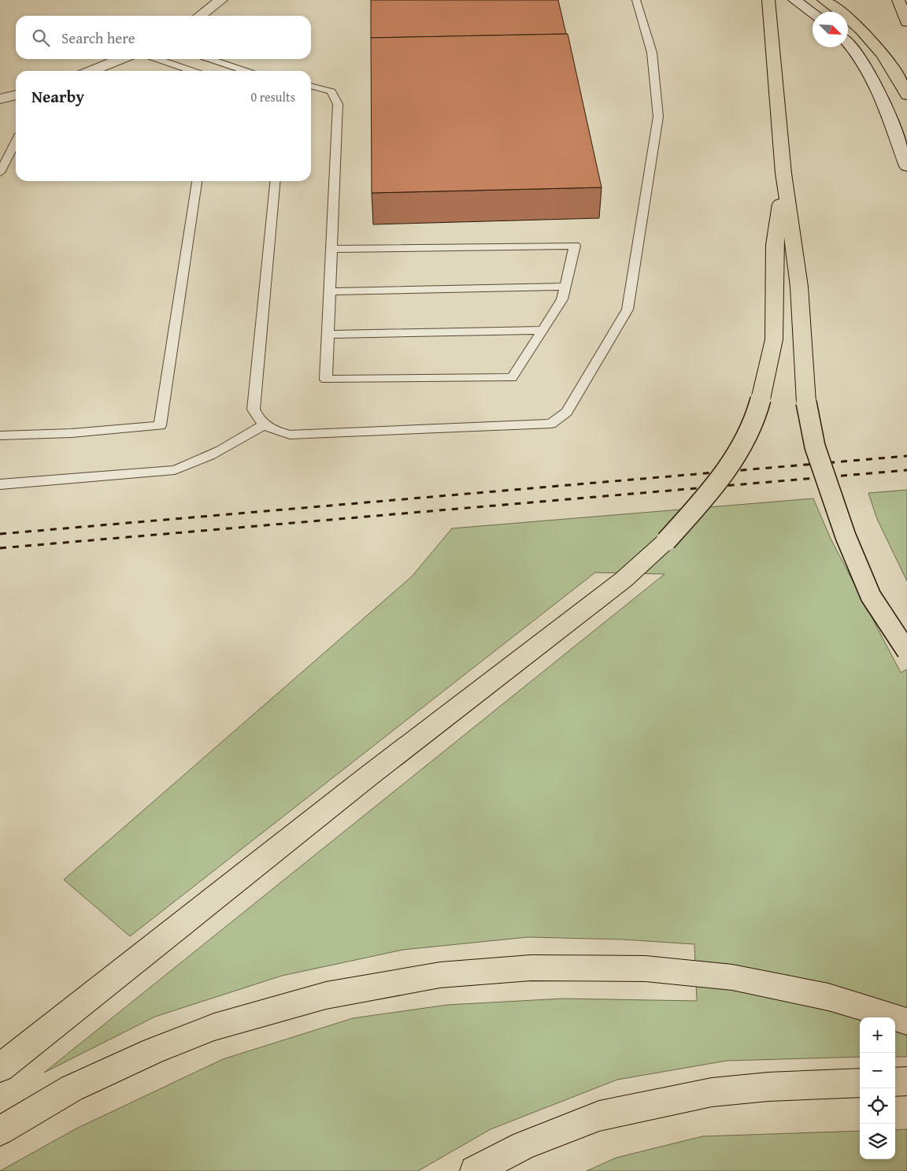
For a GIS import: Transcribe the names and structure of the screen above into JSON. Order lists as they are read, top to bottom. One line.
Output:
{"north":"bottom right","page":{"search":"Search here","heading":["Nearby","0 results"],"map_buttons":["+","−"]}}
